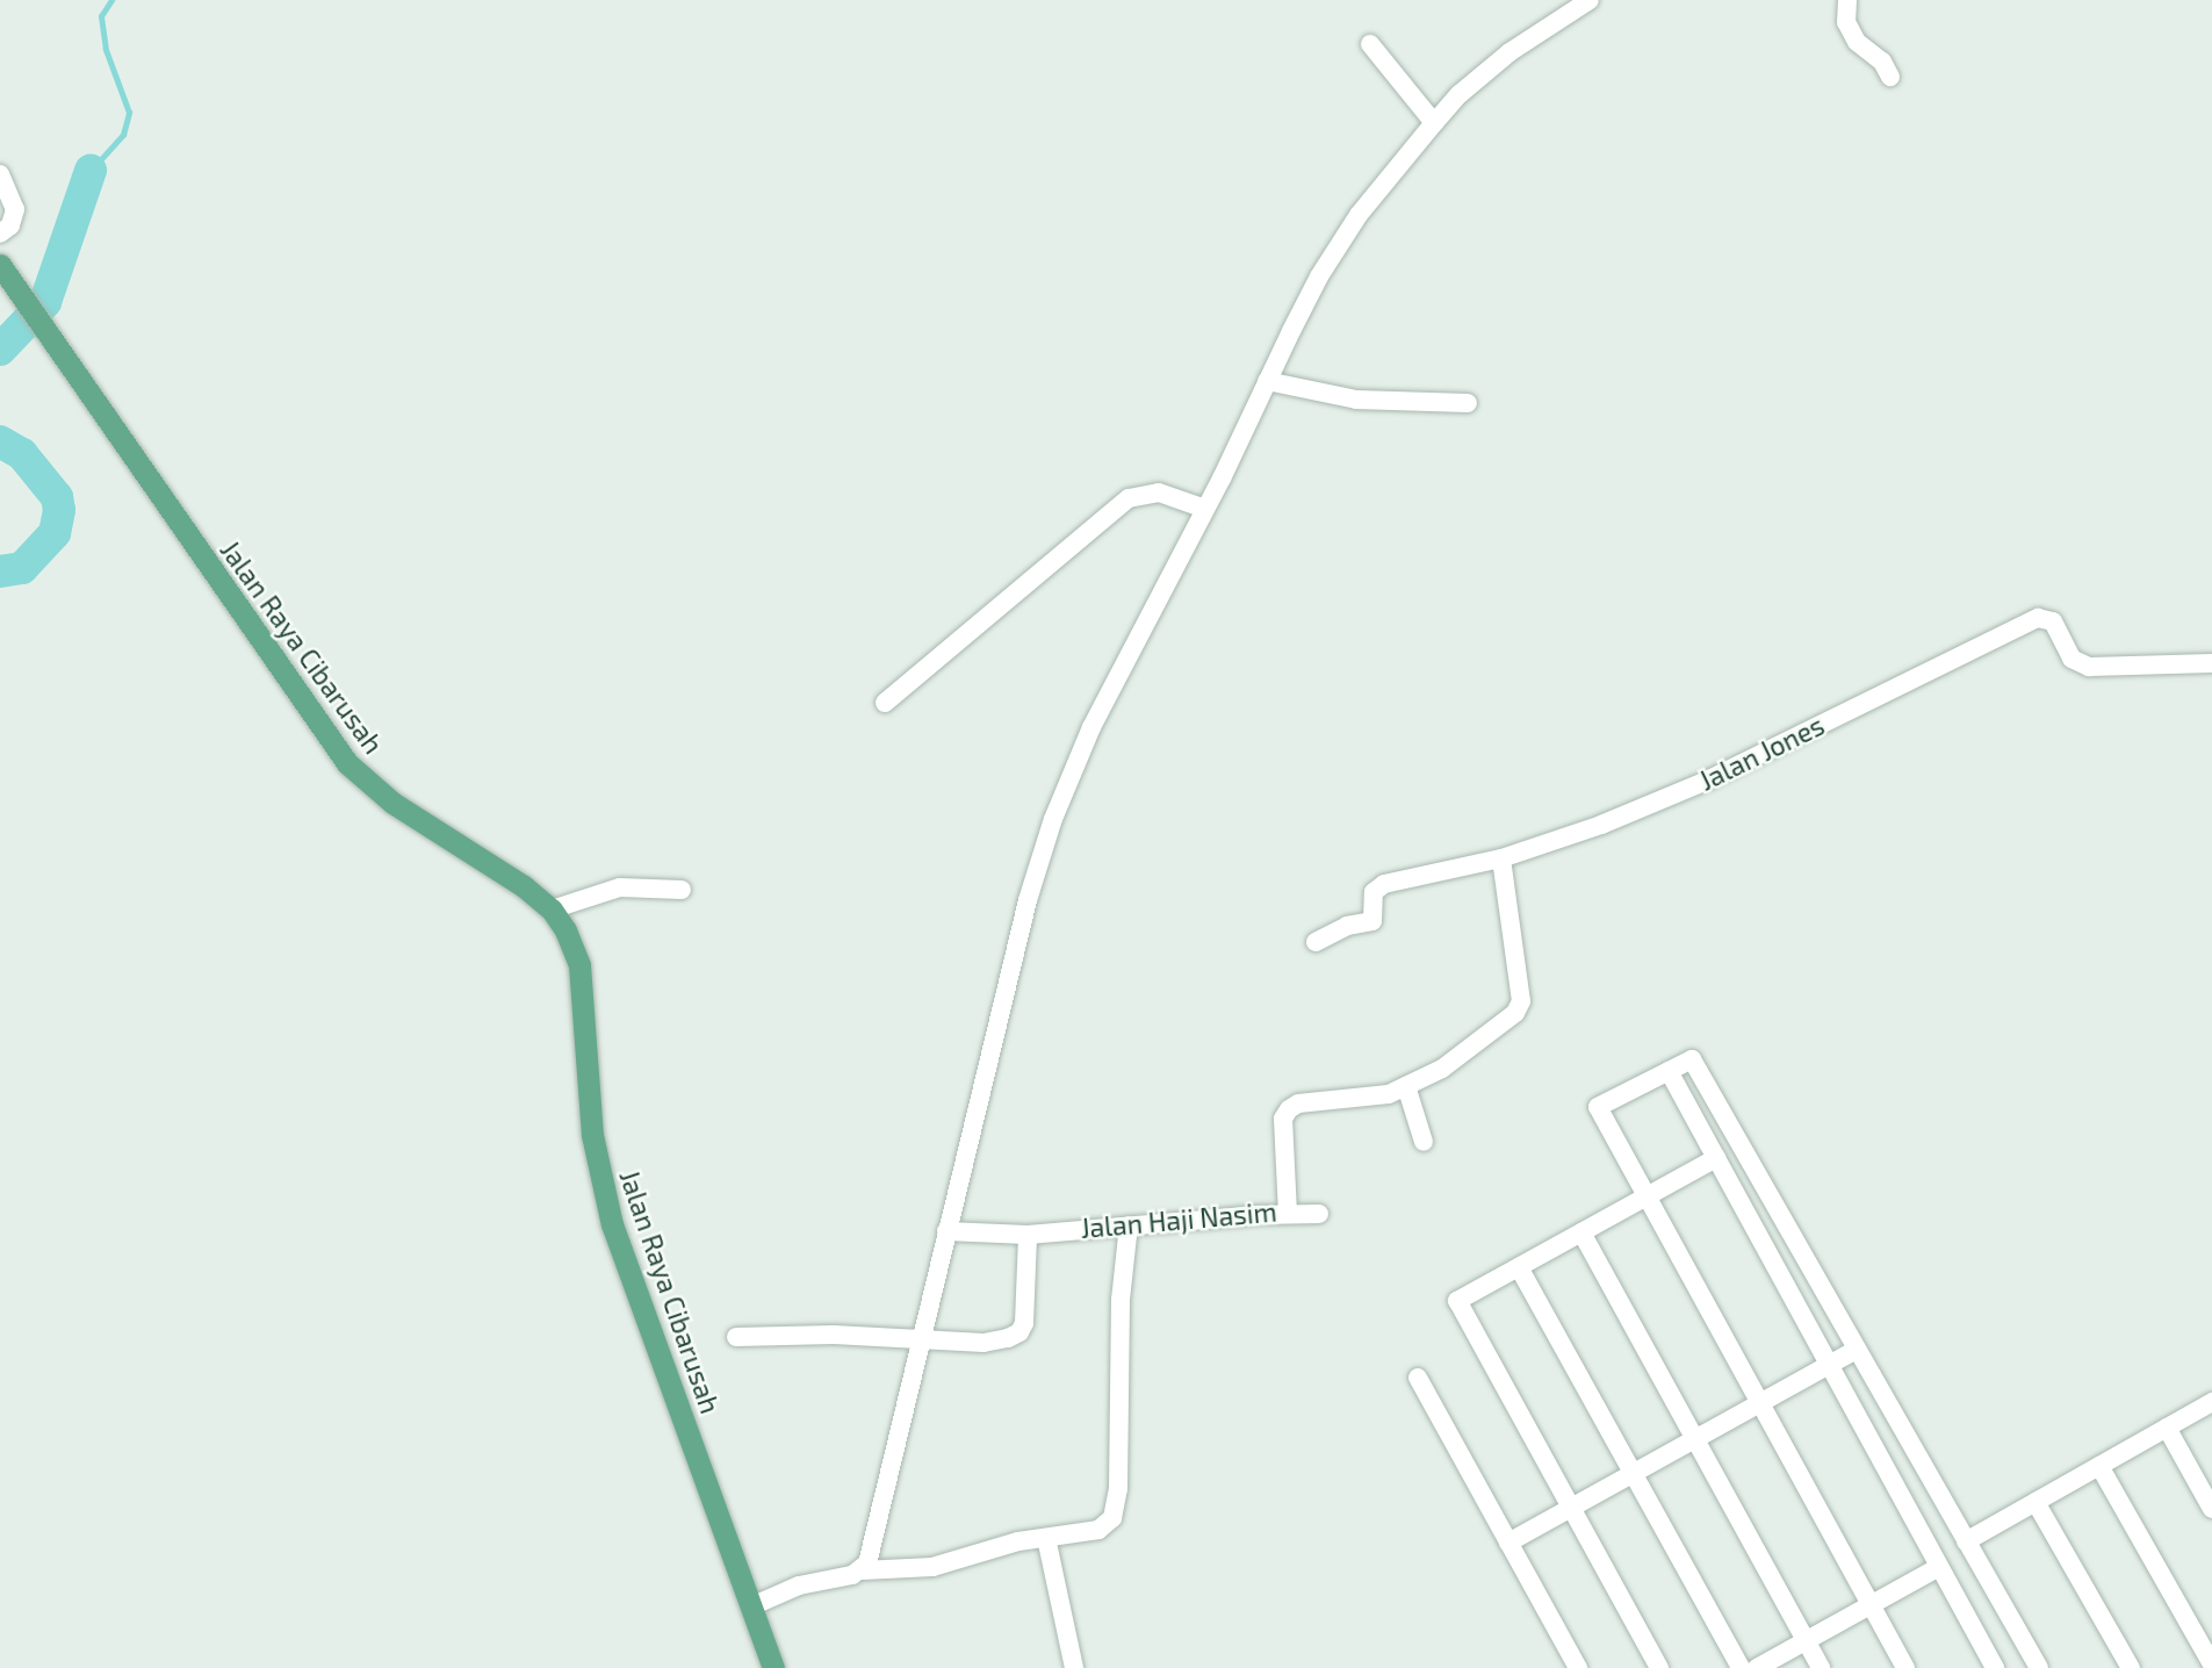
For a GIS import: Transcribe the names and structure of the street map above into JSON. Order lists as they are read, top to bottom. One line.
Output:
{"streets":{"main road":["Jalan Raya Cibarusah"],"street":["Jalan Jones","Jalan Haji Nasim"]},"crossings":[["Jalan Jones","Jalan Haji Nasim"]]}
